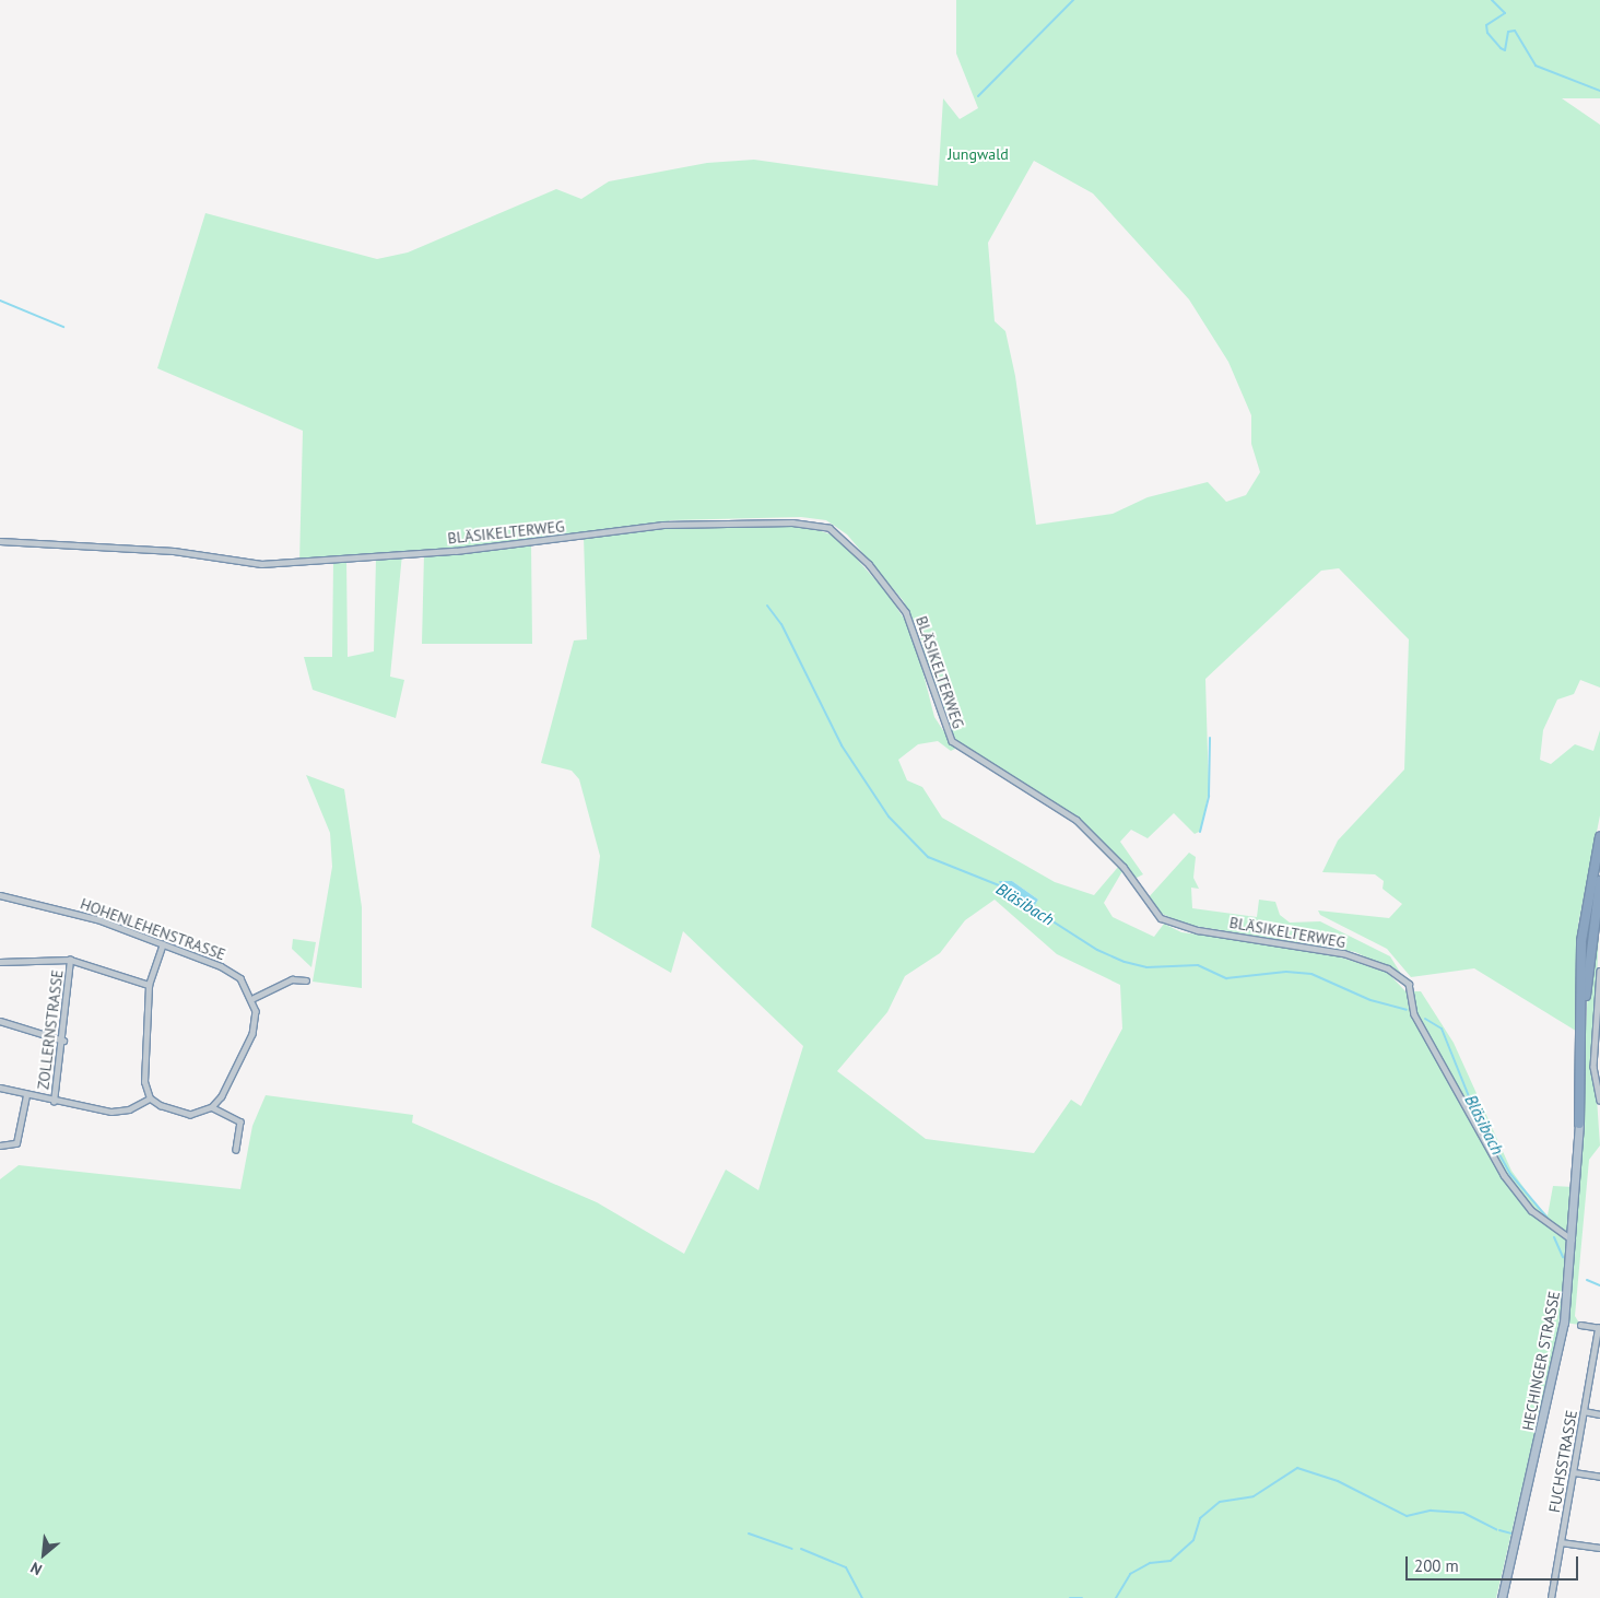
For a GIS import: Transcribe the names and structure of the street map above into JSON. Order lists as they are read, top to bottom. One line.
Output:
{"streets":{"main road":["HECHINGER STRASSE"],"street":["BLÄSIKELTERWEG","HOHENLEHENSTRASSE","ZOLLERNSTRASSE","FUCHSSTRASSE"]},"crossings":[["BLÄSIKELTERWEG","HECHINGER STRASSE"]],"water":["Bläsibach"],"parks":["Jungwald"],"scale_bar":"200 m","north":"bottom left"}
